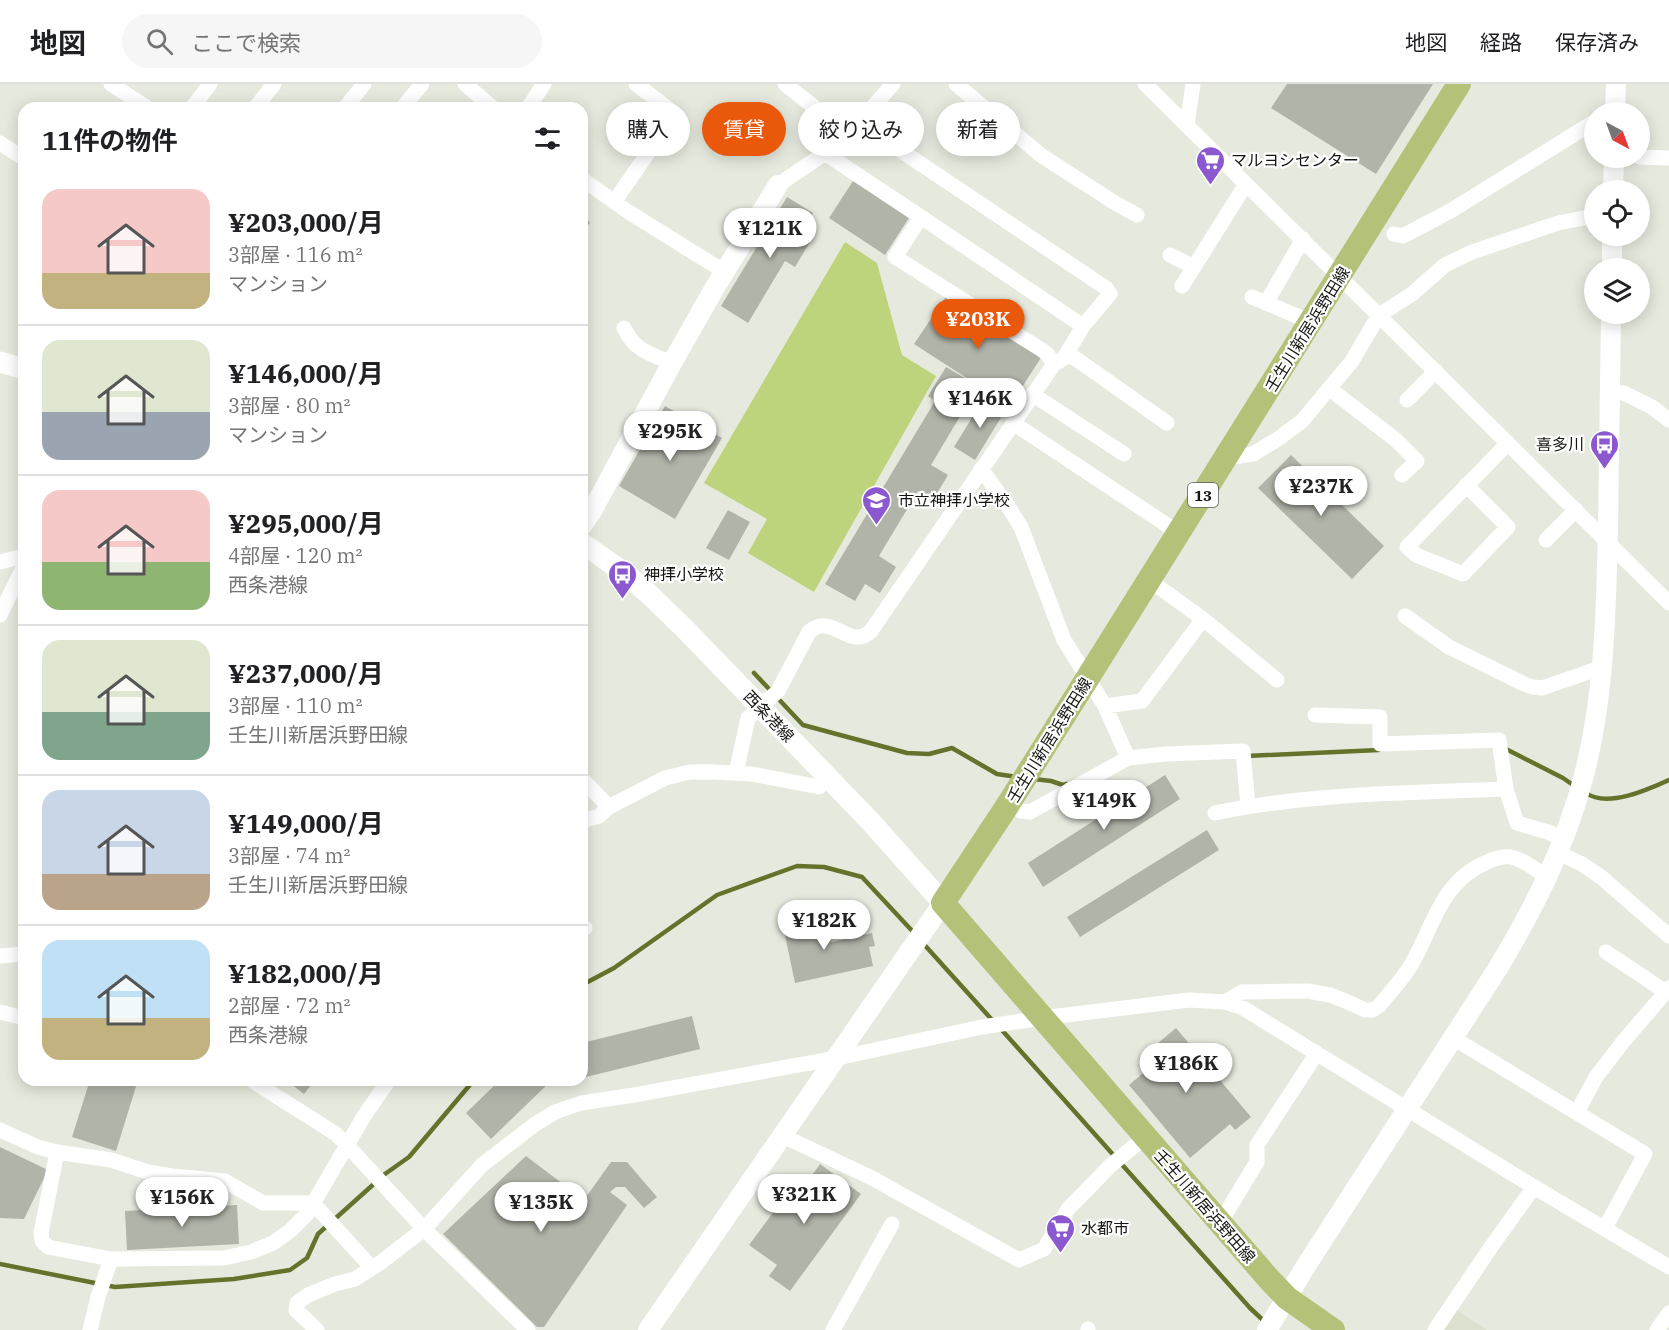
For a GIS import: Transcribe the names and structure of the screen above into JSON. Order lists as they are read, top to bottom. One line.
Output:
{"streets":{"main road":["壬生川新居浜野田線","13","西条港線"]},"crossings":[["壬生川新居浜野田線","西条港線"]],"places":{"supermarket":["マルヨシセンター","水都市"],"bus stop":["喜多川","神拝小学校"],"school or university":["市立神拝小学校"]},"north":"bottom right","page":{"header":"地図","search":"ここで検索","nav":["地図","経路","保存済み"],"chip":["購入","賃貸","絞り込み","新着"],"heading":"11件の物件","list":[{"name":"¥203,000/月","note":"3部屋 · 116 m² · マンション"},{"name":"¥146,000/月","note":"3部屋 · 80 m² · マンション"},{"name":"¥295,000/月","note":"4部屋 · 120 m² · 西条港線"},{"name":"¥237,000/月","note":"3部屋 · 110 m² · 壬生川新居浜野田線"},{"name":"¥149,000/月","note":"3部屋 · 74 m² · 壬生川新居浜野田線"},{"name":"¥182,000/月","note":"2部屋 · 72 m² · 西条港線"}],"price":["¥121K","¥203K","¥146K","¥295K","¥237K","¥149K","¥182K","¥186K","¥321K","¥156K","¥135K"]}}
